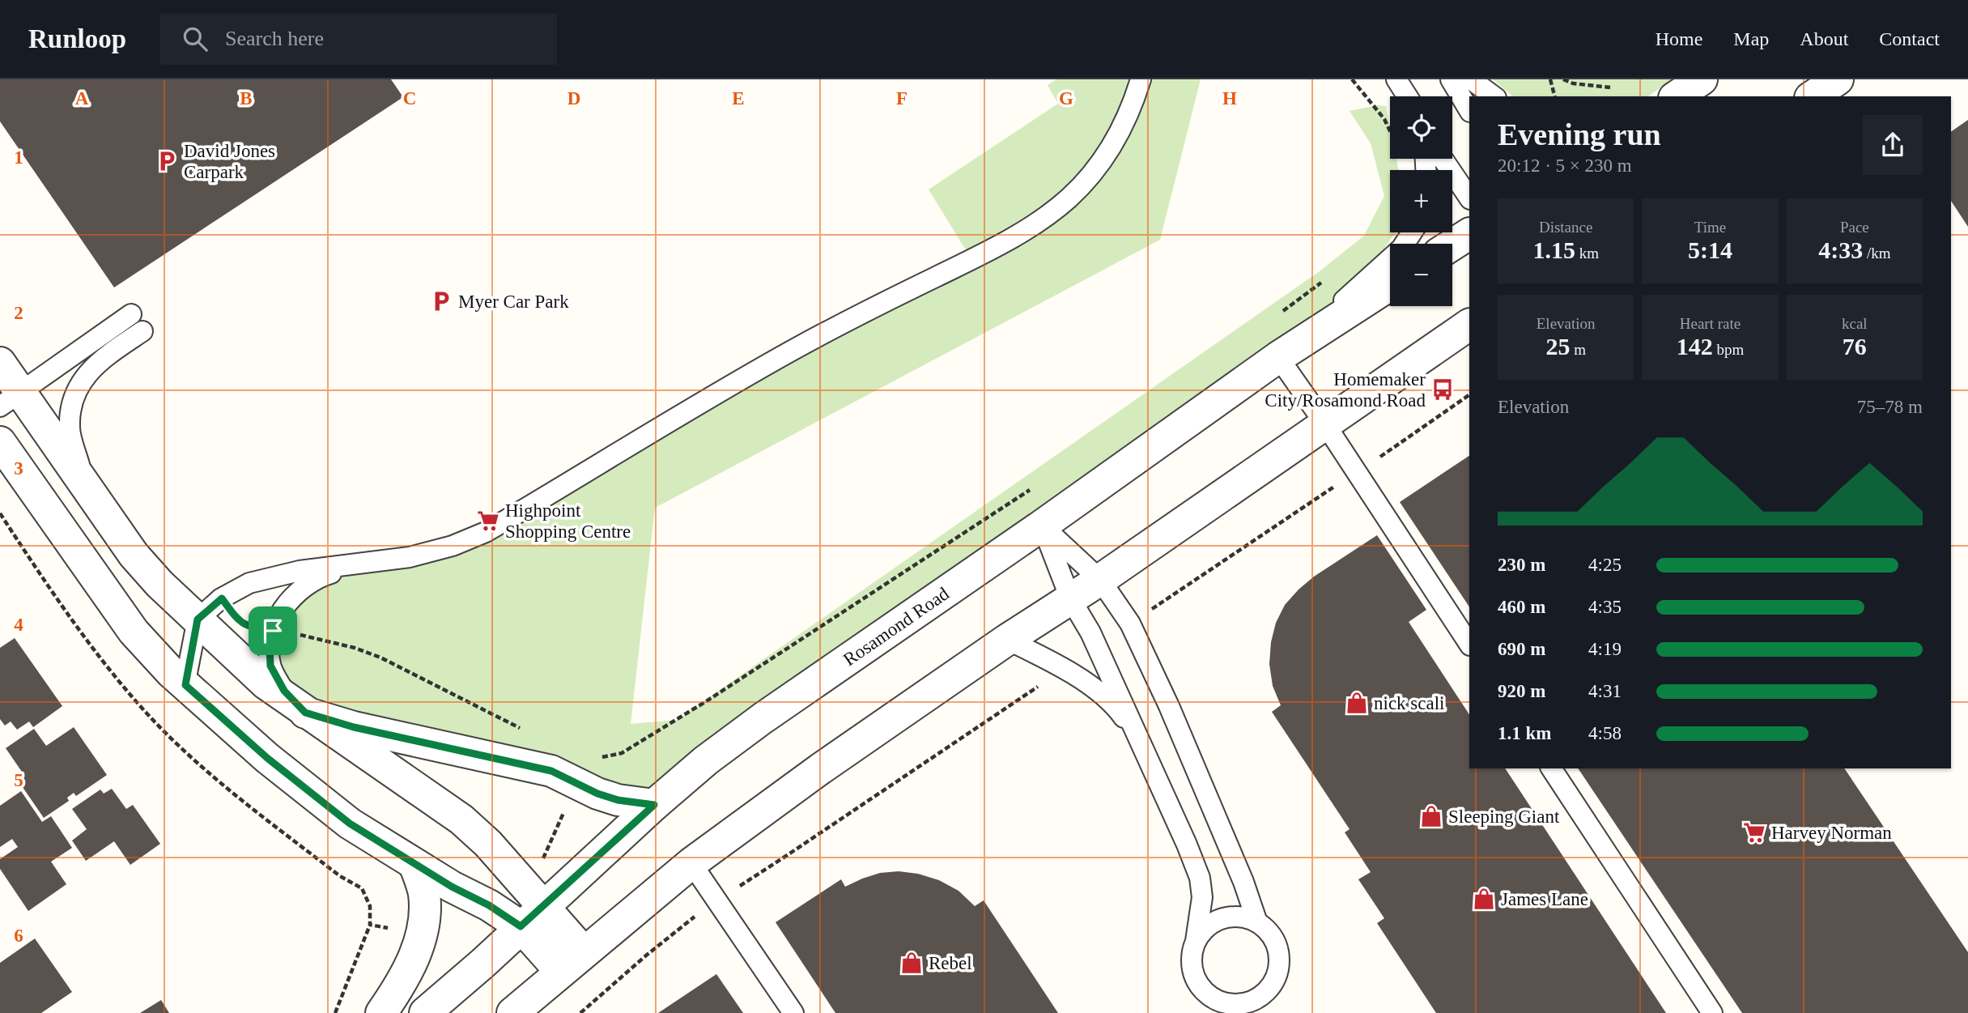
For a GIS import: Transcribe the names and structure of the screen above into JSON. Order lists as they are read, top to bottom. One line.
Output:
{"streets":{"street":["Rosamond Road"]},"places":{"parking":["David Jones Carpark","Myer Car Park"],"bus stop":["Homemaker City/Rosamond Road"],"supermarket":["Highpoint Shopping Centre","Harvey Norman"],"shop":["nick scali","Sleeping Giant","James Lane","Rebel"]},"page":{"header":"Runloop","search":"Search here","nav":["Home","Map","About","Contact"],"map_buttons":["+","−"],"heading":["Evening run","20:12 · 5 × 230 m"],"stats":[["Distance","1.15 km"],["Time","5:14"],["Pace","4:33 /km"],["Elevation","25 m"],["Heart rate","142 bpm"],["kcal","76"]],"chart":["Elevation","75–78 m"],"list":[{"name":"230 m","note":"4:25"},{"name":"460 m","note":"4:35"},{"name":"690 m","note":"4:19"},{"name":"920 m","note":"4:31"},{"name":"1.1 km","note":"4:58"}]},"grid":{"columns":["A","B","C","D","E","F","G","H"],"rows":["1","2","3","4","5","6"]}}
